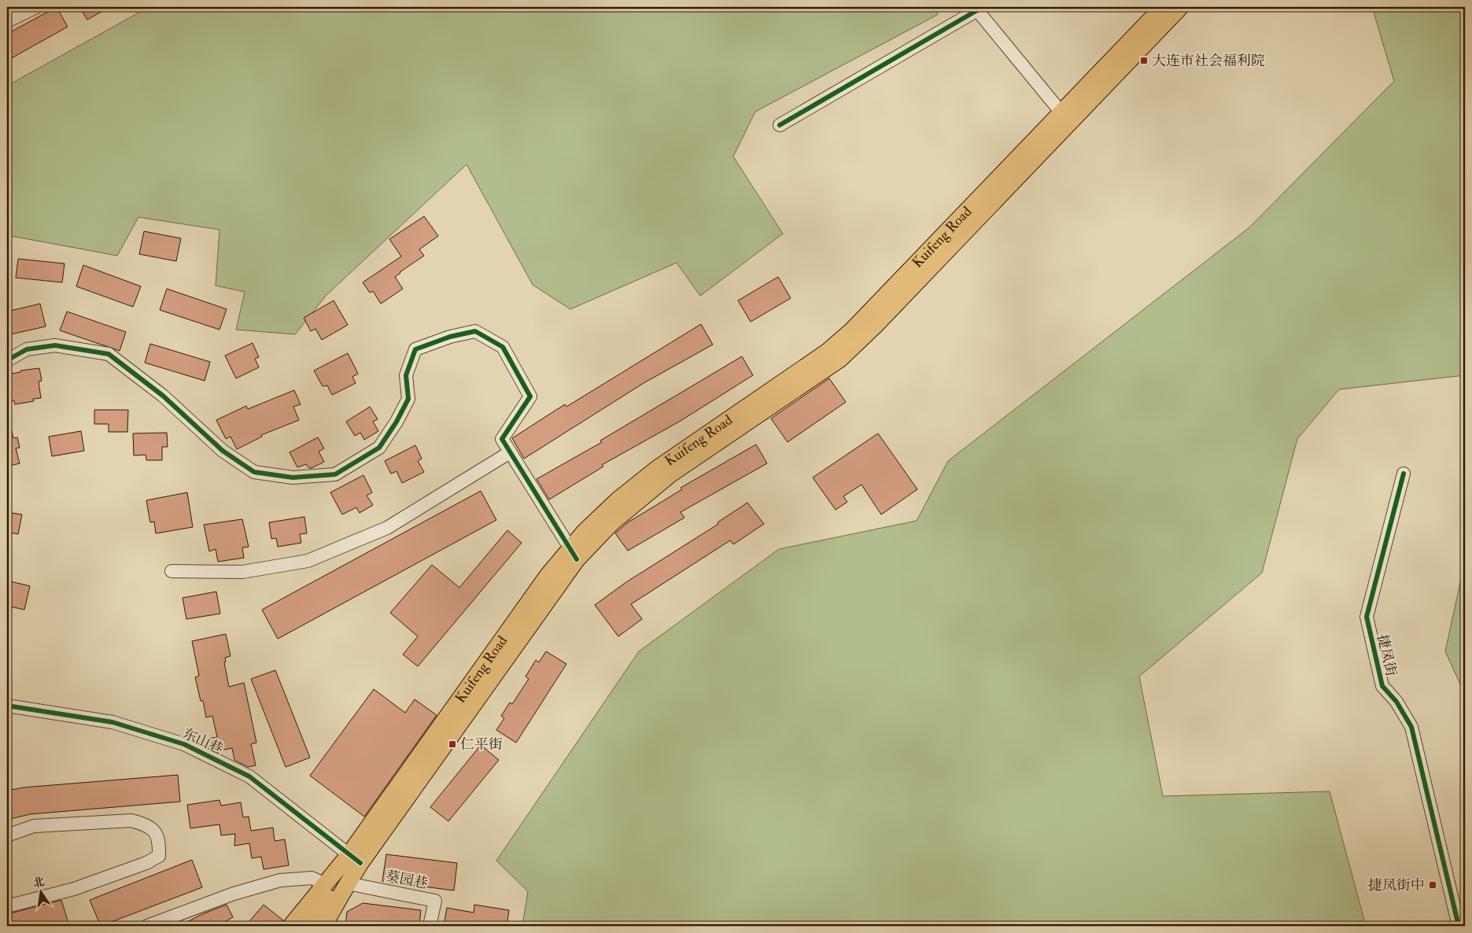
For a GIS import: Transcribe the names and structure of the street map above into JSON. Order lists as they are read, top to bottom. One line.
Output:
{"streets":{"main road":["Kuifeng Road"],"street":["捷凤街","东山巷","葵园巷"]},"crossings":[["Kuifeng Road","东山巷"],["Kuifeng Road","葵园巷"]],"places":{"transit":["大连市社会福利院","仁平街","捷凤街中"]},"north":"top"}
